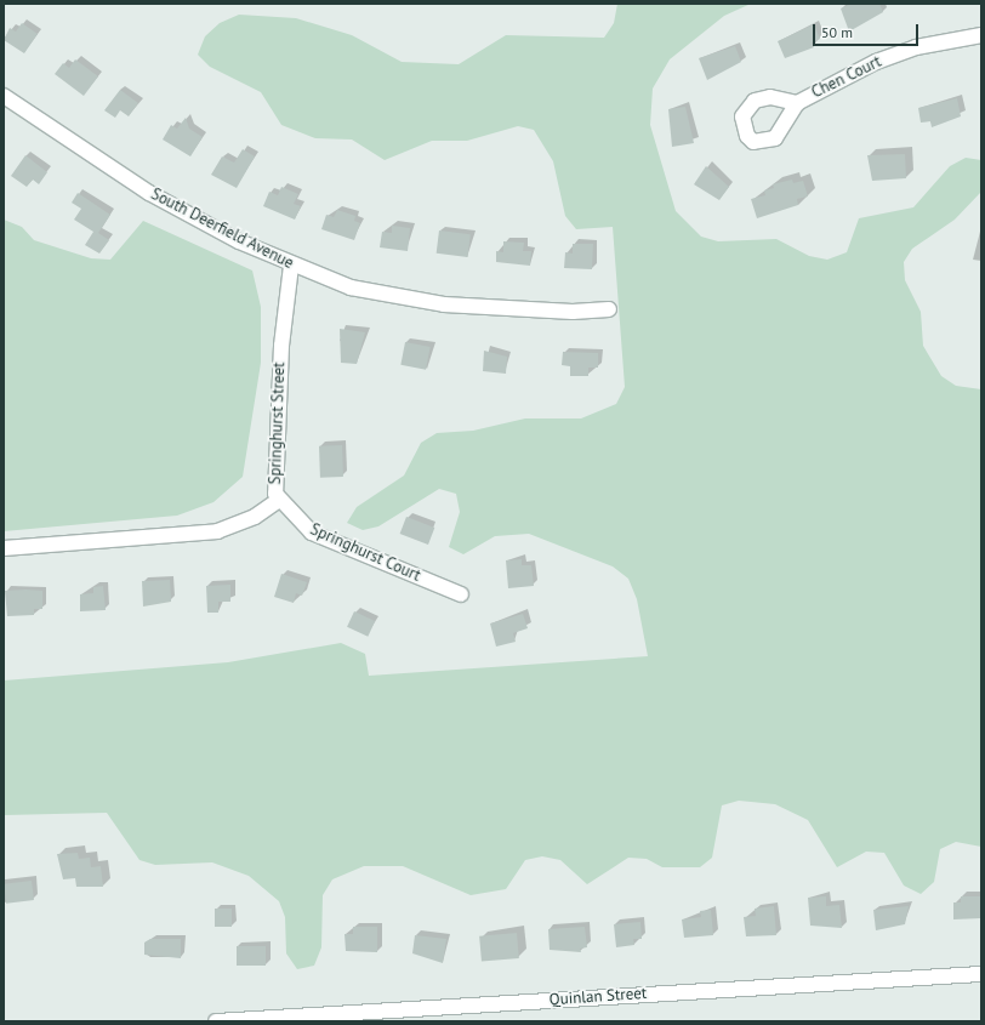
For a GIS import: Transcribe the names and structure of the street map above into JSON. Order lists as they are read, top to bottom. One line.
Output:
{"streets":{"street":["Chen Court","South Deerfield Avenue","Springhurst Street","Springhurst Court","Quinlan Street"]},"crossings":[["South Deerfield Avenue","Springhurst Street"],["Springhurst Street","Springhurst Court"]],"scale_bar":"50 m"}
